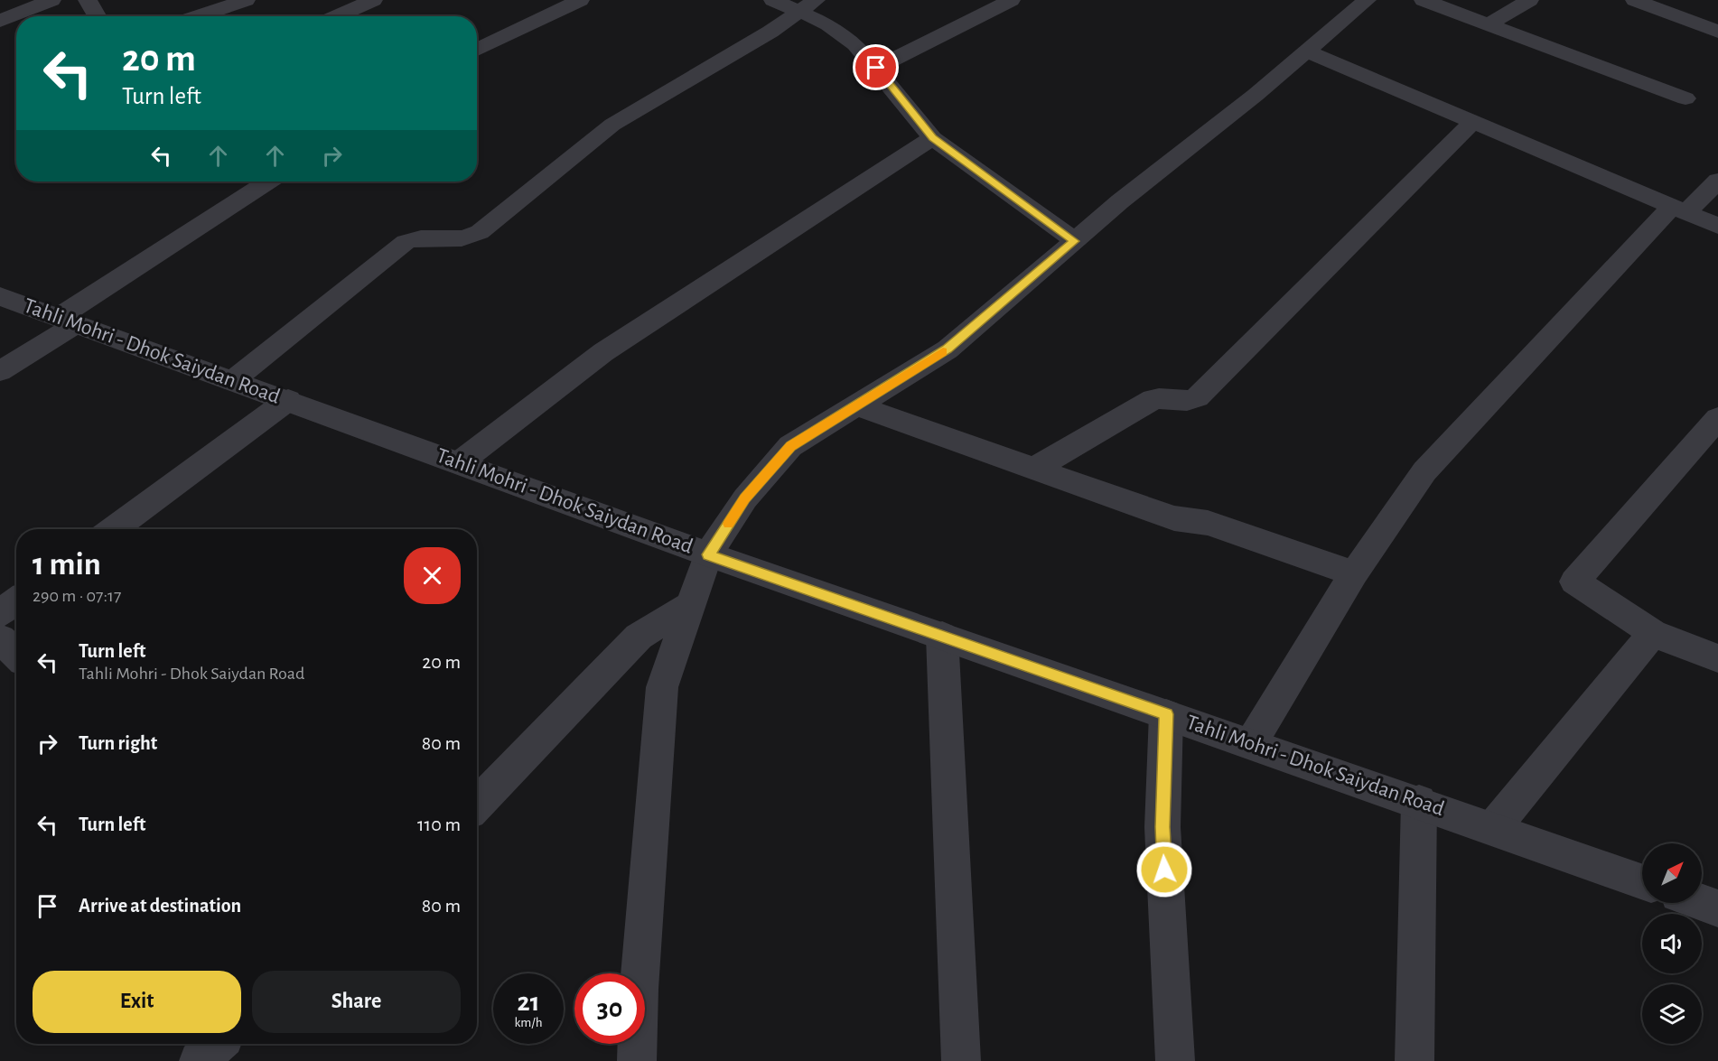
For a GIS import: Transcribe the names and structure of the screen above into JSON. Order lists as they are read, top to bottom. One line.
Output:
{"streets":{"street":["Tahli Mohri - Dhok Saiydan Road"]},"north":"top right","page":{"turn":["20 m","Turn left"],"heading":["1 min","290 m · 07:17"],"list":[{"name":"Turn left","note":"Tahli Mohri - Dhok Saiydan Road","value":"20 m"},{"name":"Turn right","value":"80 m"},{"name":"Turn left","value":"110 m"},{"name":"Arrive at destination","value":"80 m"}],"buttons":["Exit","Share"],"speed":"21 km/h","limit":"30"}}
